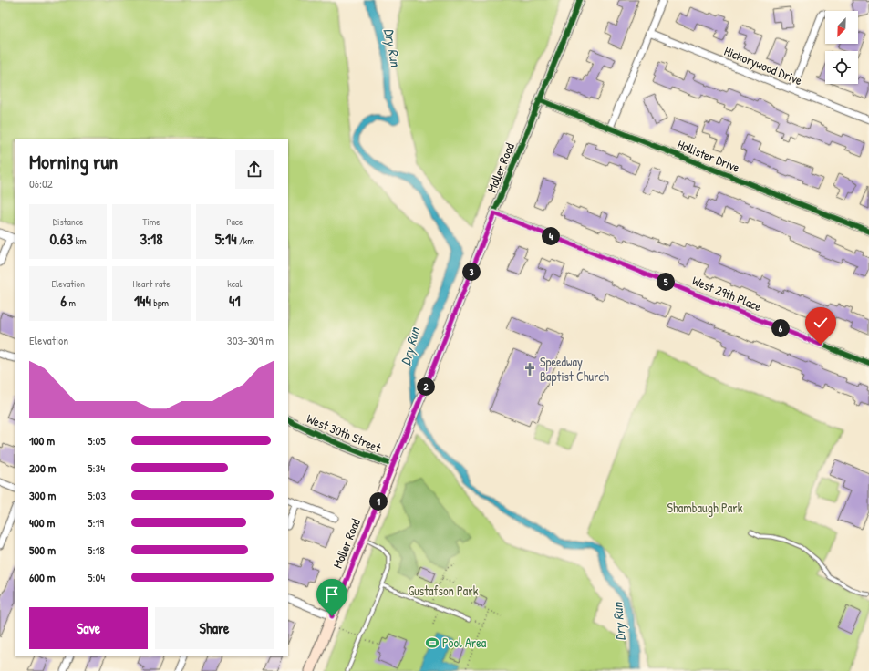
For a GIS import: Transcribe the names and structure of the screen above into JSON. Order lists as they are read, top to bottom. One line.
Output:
{"streets":{"main road":["Moller Road"],"street":["Hickorywood Drive","Hollister Drive","West 29th Place","West 30th Street"]},"crossings":[["Hollister Drive","Moller Road"],["Moller Road","West 29th Place"],["Moller Road","West 30th Street"]],"water":["Dry Run"],"parks":["Shambaugh Park","Gustafson Park"],"places":{"church":["Speedway Baptist Church"],"sports":["Pool Area"]},"north":"bottom left","page":{"heading":["Morning run","06:02"],"stats":[["Distance","0.63 km"],["Time","3:18"],["Pace","5:14 /km"],["Elevation","6 m"],["Heart rate","144 bpm"],["kcal","41"]],"pins":["4","3","5","6","2","1"],"chart":["Elevation","303–309 m"],"list":[{"name":"100 m","note":"5:05"},{"name":"200 m","note":"5:34"},{"name":"300 m","note":"5:03"},{"name":"400 m","note":"5:19"},{"name":"500 m","note":"5:18"},{"name":"600 m","note":"5:04"}],"buttons":["Save","Share"]}}
